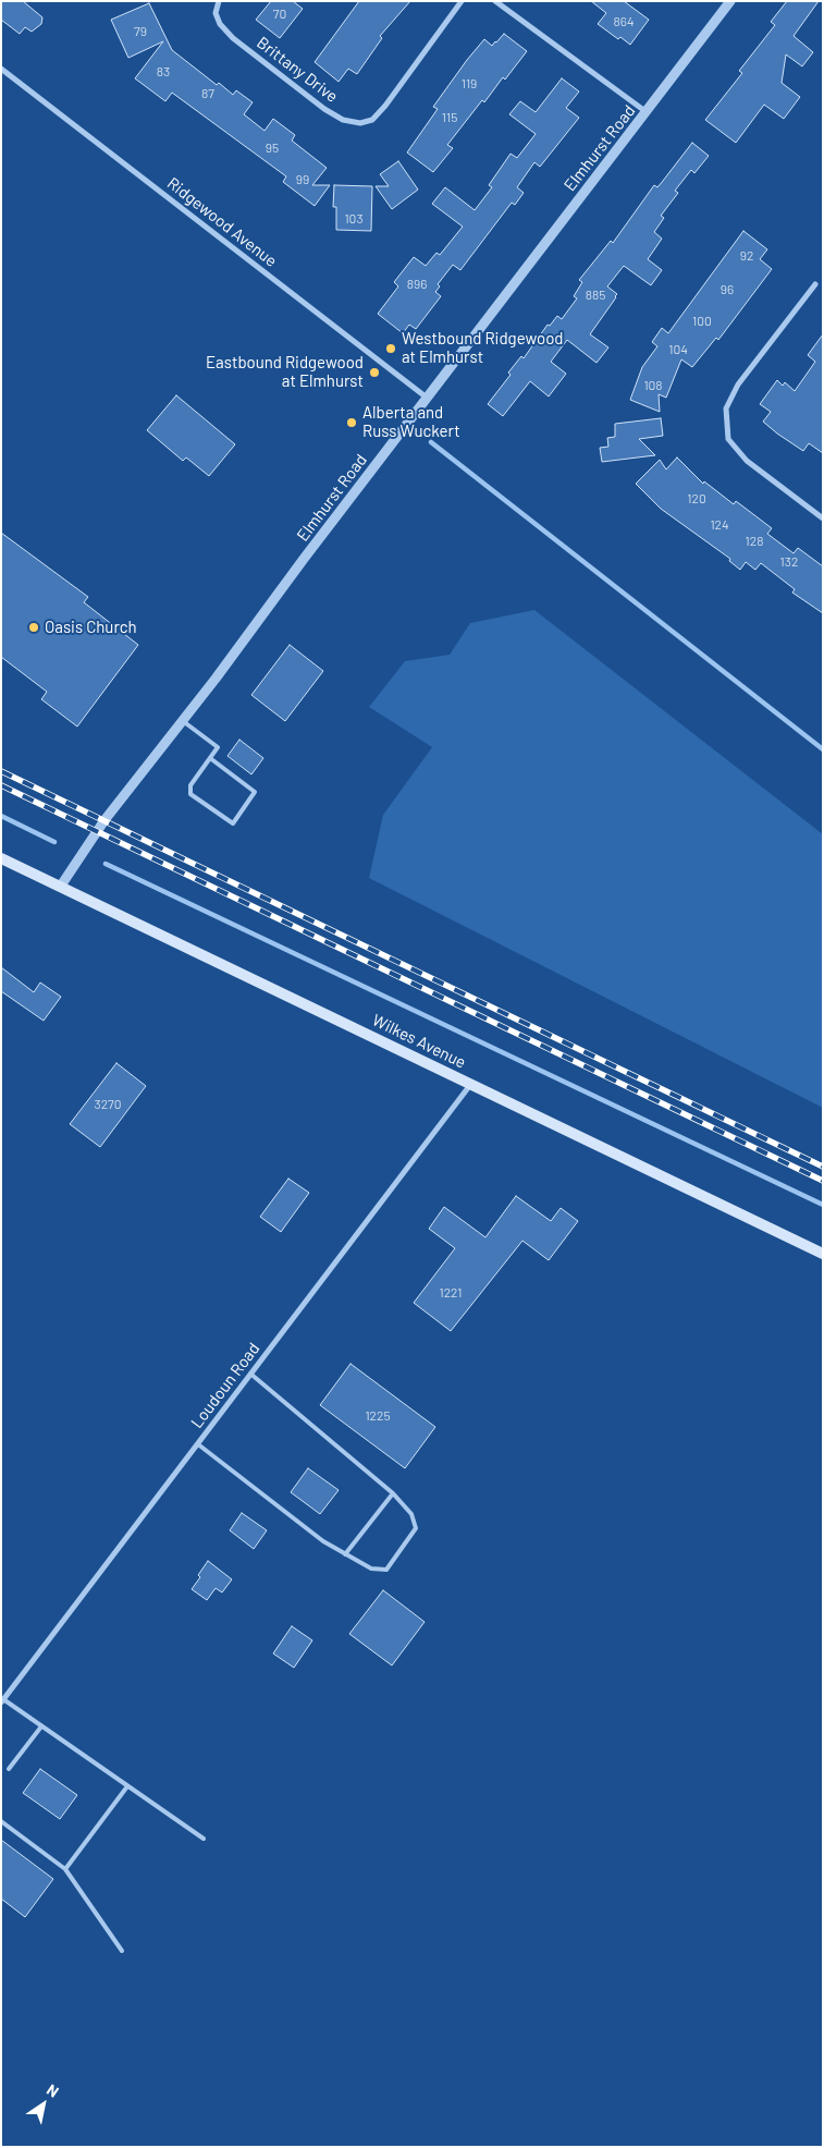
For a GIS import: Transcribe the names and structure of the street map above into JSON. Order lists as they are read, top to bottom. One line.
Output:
{"streets":{"main road":["Wilkes Avenue"],"street":["Brittany Drive","Elmhurst Road","Ridgewood Avenue","Loudoun Road"]},"crossings":[["Elmhurst Road","Ridgewood Avenue"],["Elmhurst Road","Wilkes Avenue"],["Wilkes Avenue","Loudoun Road"]],"places":["Westbound Ridgewood at Elmhurst","Eastbound Ridgewood at Elmhurst","Alberta and Russ Wuckert","Oasis Church"],"house_numbers":["70","864","79","83","119","87","115","95","99","103","92","896","96","885","100","104","108","120","124","128","132","3270","1221","1225"],"north":"top right"}
